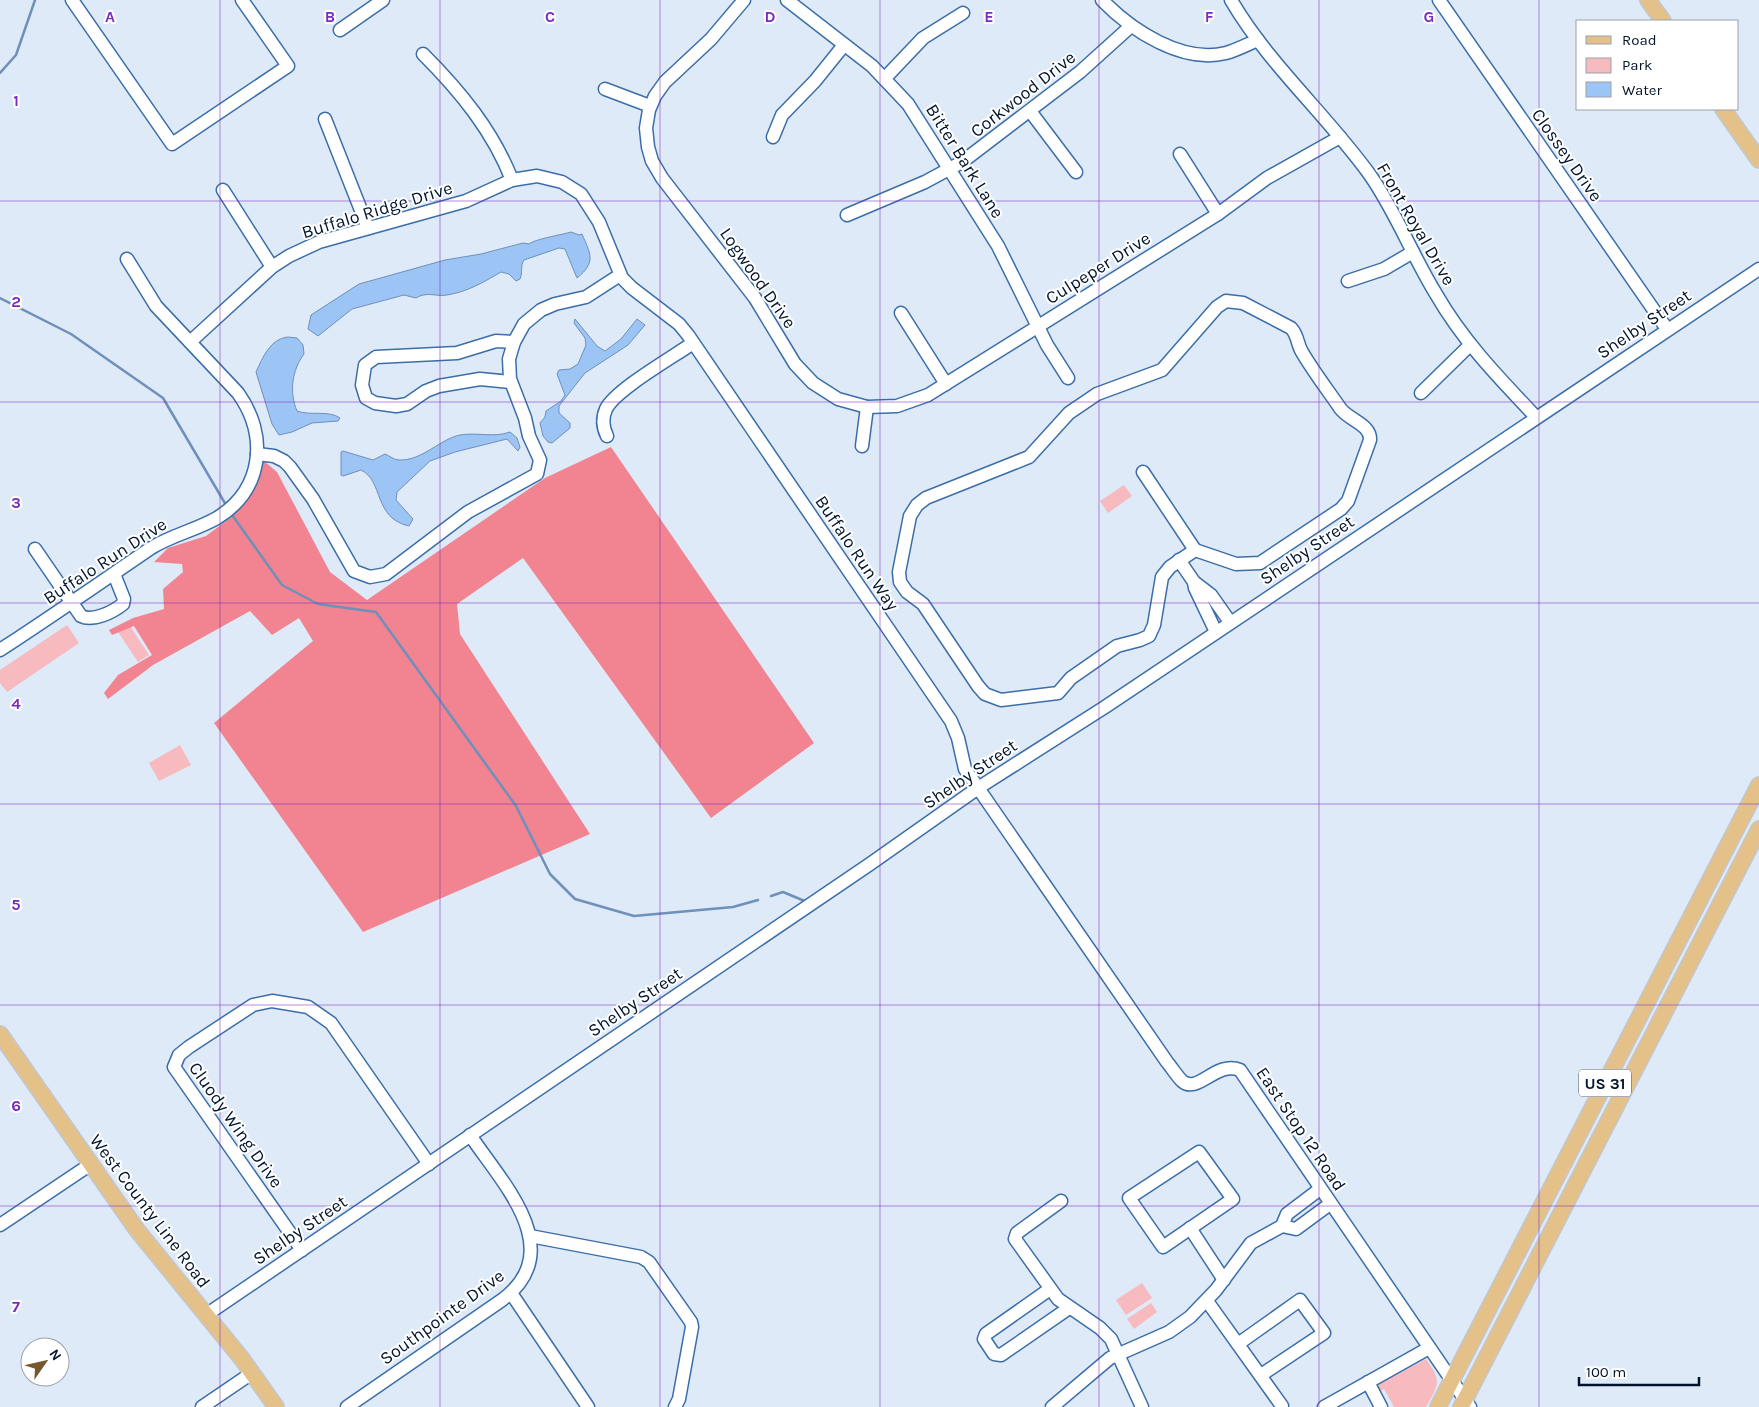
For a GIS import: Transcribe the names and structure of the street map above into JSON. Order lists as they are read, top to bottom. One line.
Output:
{"streets":{"main road":["US 31","West County Line Road"],"street":["Corkwood Drive","Clossey Drive","Bitter Bark Lane","Buffalo Ridge Drive","Front Royal Drive","Culpeper Drive","Logwood Drive","Shelby Street","Buffalo Run Way","Buffalo Run Drive","Cluody Wing Drive","East Stop 12 Road","Southpointe Drive"]},"crossings":[["Corkwood Drive","Bitter Bark Lane"],["Clossey Drive","Shelby Street"],["Bitter Bark Lane","Culpeper Drive"],["Buffalo Ridge Drive","Buffalo Run Way"],["Buffalo Ridge Drive","Buffalo Run Drive"],["Front Royal Drive","Culpeper Drive"],["Front Royal Drive","Shelby Street"],["Culpeper Drive","Logwood Drive"],["Shelby Street","Buffalo Run Way"],["Shelby Street","Cluody Wing Drive"],["Shelby Street","East Stop 12 Road"],["Shelby Street","West County Line Road"],["Shelby Street","Southpointe Drive"],["Buffalo Run Way","East Stop 12 Road"],["US 31","East Stop 12 Road"]],"legend":["Road","Park","Water"],"scale_bar":"100 m","north":"top right","grid":{"columns":["A","B","C","D","E","F","G"],"rows":["1","2","3","4","5","6","7"]}}
